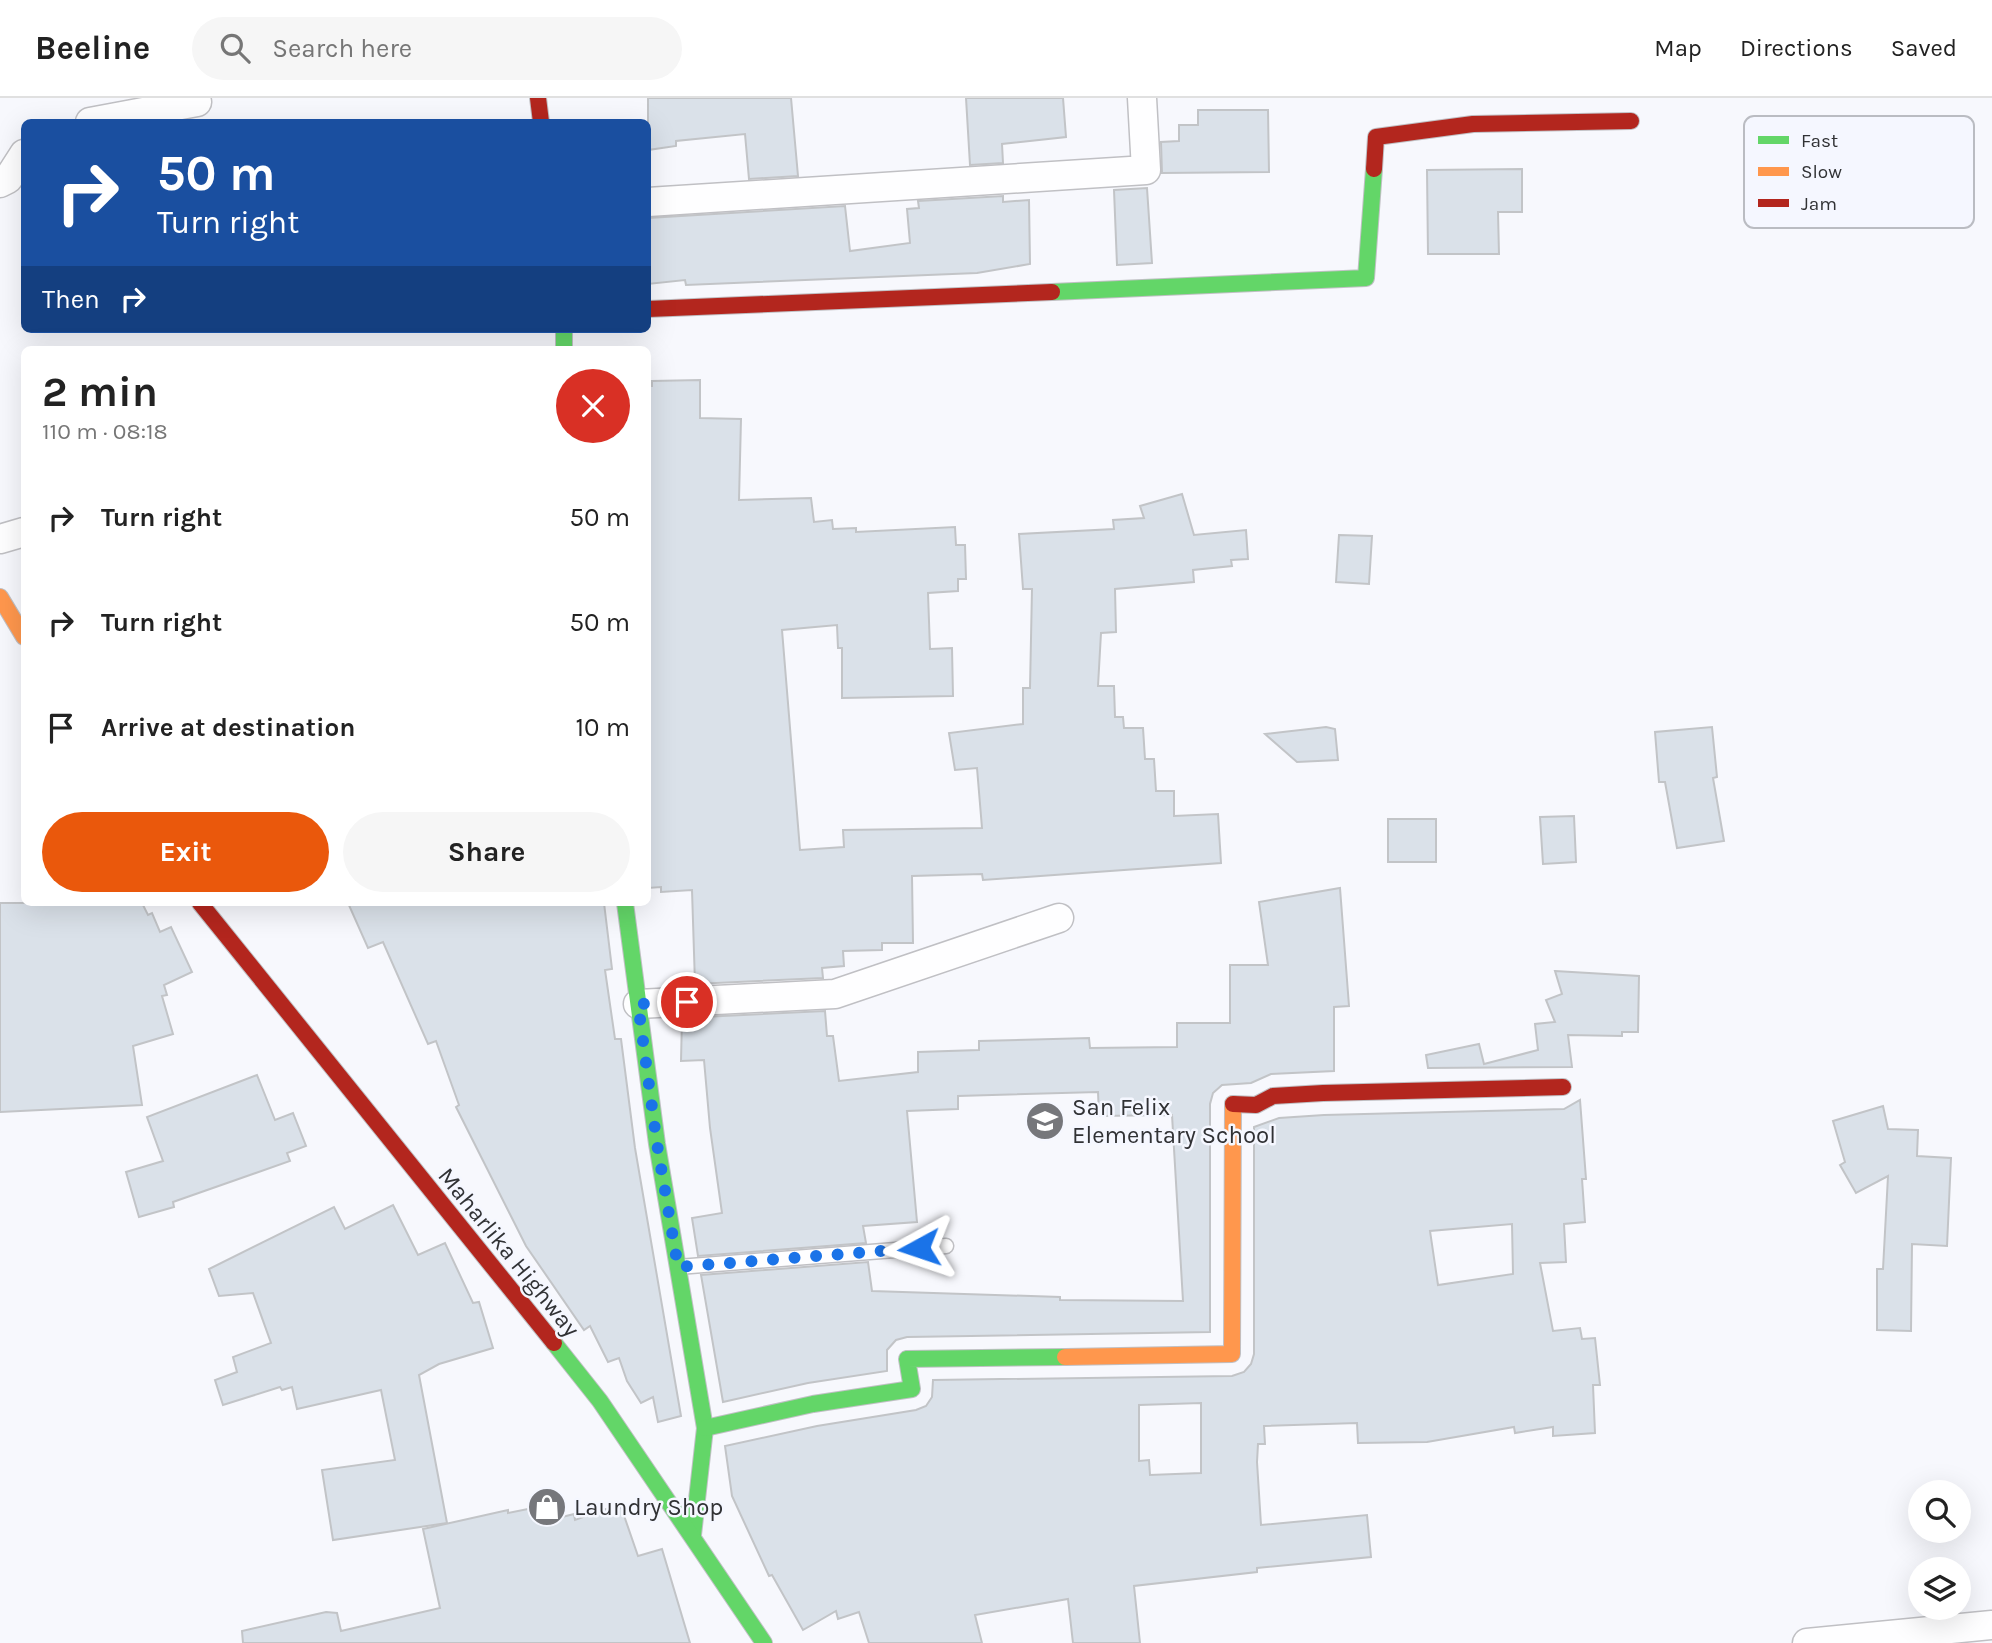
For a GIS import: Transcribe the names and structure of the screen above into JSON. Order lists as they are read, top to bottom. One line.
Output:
{"streets":{"main road":["Maharlika Highway"]},"places":{"school or university":["San Felix Elementary School"],"shop":["Laundry Shop"]},"legend":["Fast","Slow","Jam"],"page":{"header":"Beeline","search":"Search here","nav":["Map","Directions","Saved"],"turn":["50 m","Turn right"],"then":"Then","heading":["2 min","110 m · 08:18"],"list":[{"name":"Turn right","value":"50 m"},{"name":"Turn right","value":"50 m"},{"name":"Arrive at destination","value":"10 m"}],"buttons":["Exit","Share"]}}
